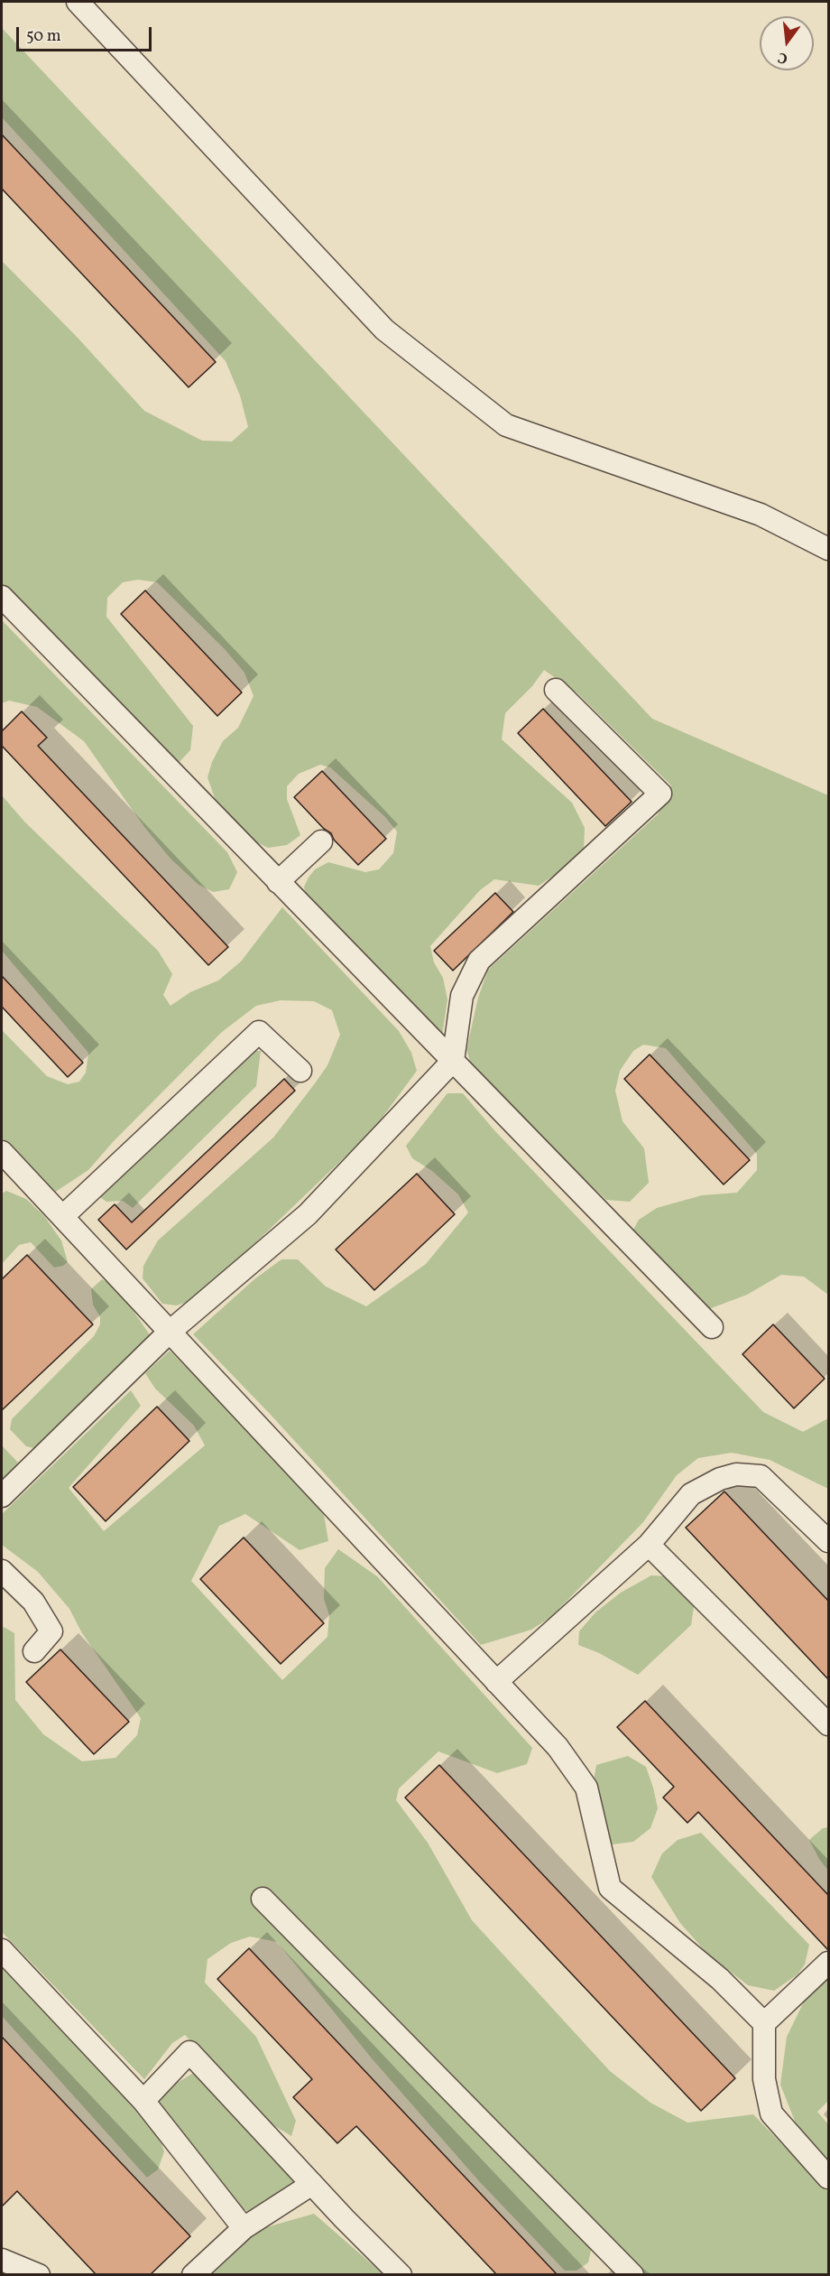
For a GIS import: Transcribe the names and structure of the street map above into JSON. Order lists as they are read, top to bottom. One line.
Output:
{"scale_bar":"50 m","north":"bottom"}
